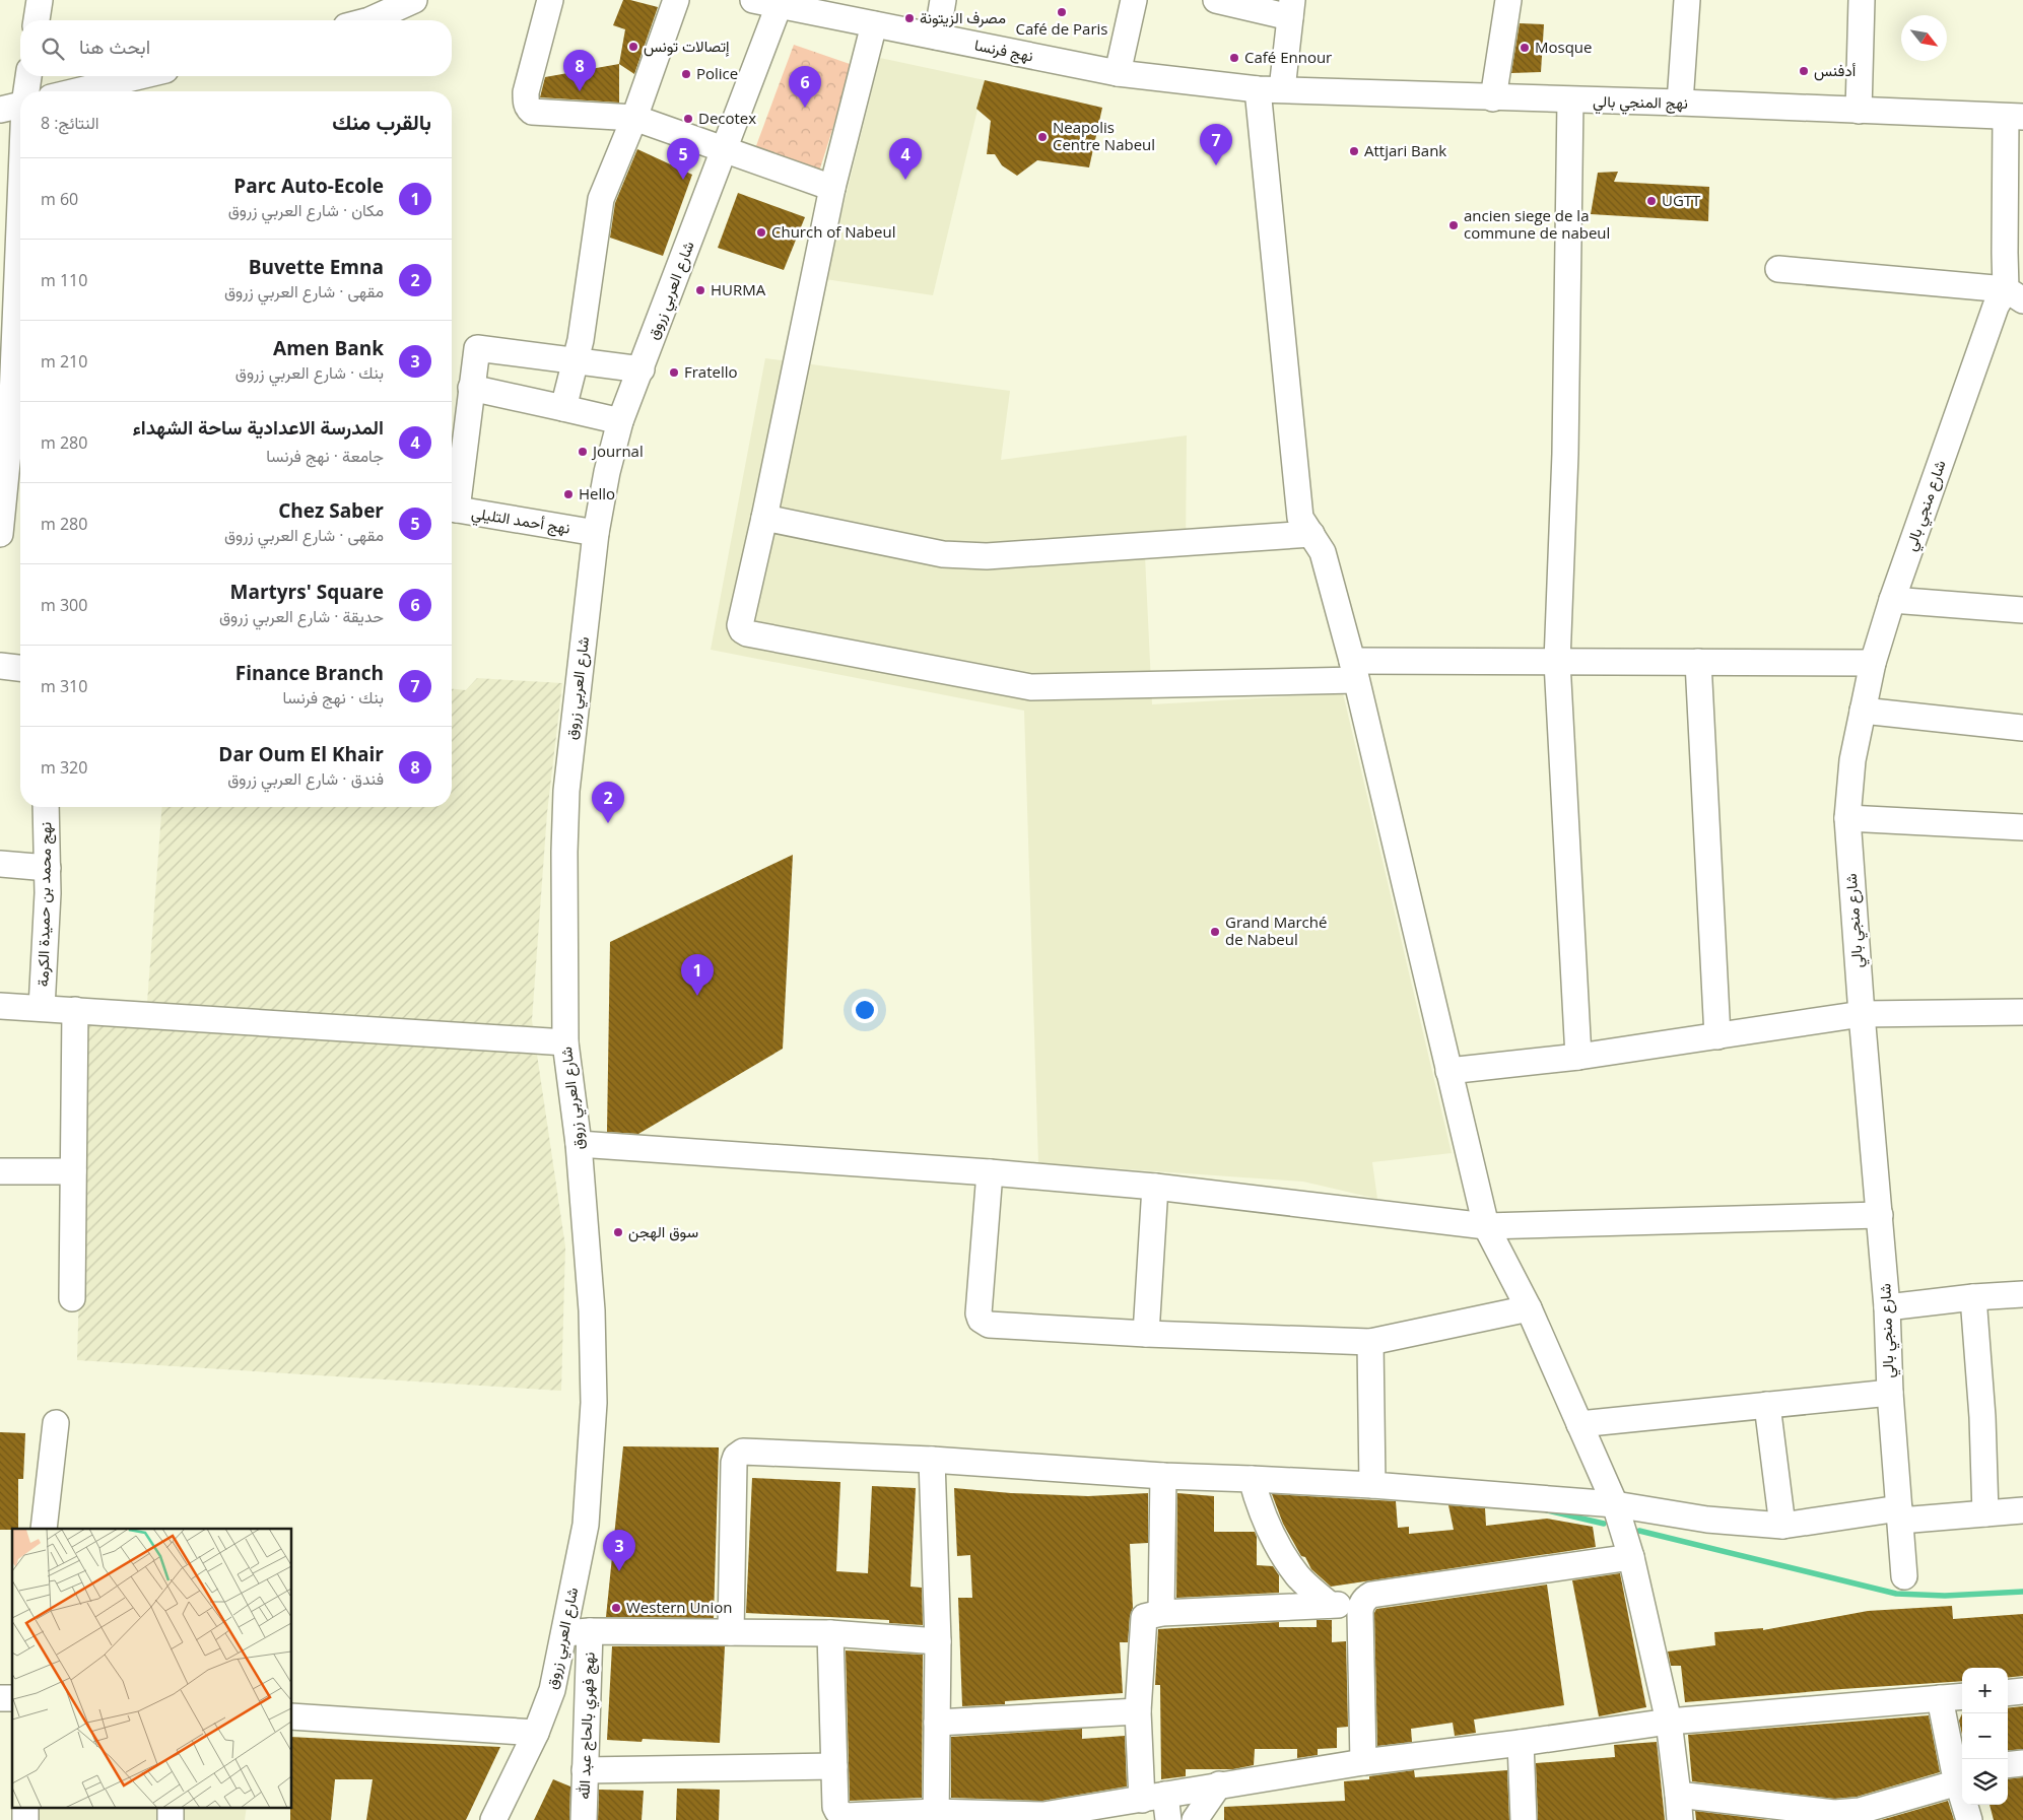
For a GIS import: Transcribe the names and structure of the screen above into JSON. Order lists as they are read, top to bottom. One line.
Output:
{"streets":{"street":["نهج فرنسا","نهج المنجي بالي","شارع العربي زروق","شارع منجي بالي","نهج أحمد التليلي","نهج محمد بن حميدة الكرمة","نهج فهري بالحاج عبد الله"]},"crossings":[["نهج فرنسا","نهج المنجي بالي"],["نهج فرنسا","شارع العربي زروق"],["شارع العربي زروق","نهج أحمد التليلي"]],"places":["Café de Paris","مصرف الزيتونة","إتصالات تونس","Mosque","Café Ennour","أدفنس","Police","Decotex","Neapolis Centre Nabeul","Attjari Bank","UGTT","ancien siege de la commune de nabeul","Church of Nabeul","HURMA","Fratello","Journal","Hello","Grand Marché de Nabeul","سوق الهجن","Western Union"],"north":"bottom right","page":{"search":"ابحث هنا","pins":["8","6","7","4","5","2","1","3"],"heading":["بالقرب منك","النتائج: 8"],"list":[{"mark":"1","name":"Parc Auto-Ecole","note":"مكان · شارع العربي زروق","value":"60 m"},{"mark":"2","name":"Buvette Emna","note":"مقهى · شارع العربي زروق","value":"110 m"},{"mark":"3","name":"Amen Bank","note":"بنك · شارع العربي زروق","value":"210 m"},{"mark":"4","name":"المدرسة الاعدادية ساحة الشهداء","note":"جامعة · نهج فرنسا","value":"280 m"},{"mark":"5","name":"Chez Saber","note":"مقهى · شارع العربي زروق","value":"280 m"},{"mark":"6","name":"Martyrs' Square","note":"حديقة · شارع العربي زروق","value":"300 m"},{"mark":"7","name":"Finance Branch","note":"بنك · نهج فرنسا","value":"310 m"},{"mark":"8","name":"Dar Oum El Khair","note":"فندق · شارع العربي زروق","value":"320 m"}],"map_buttons":["+","−"]}}
